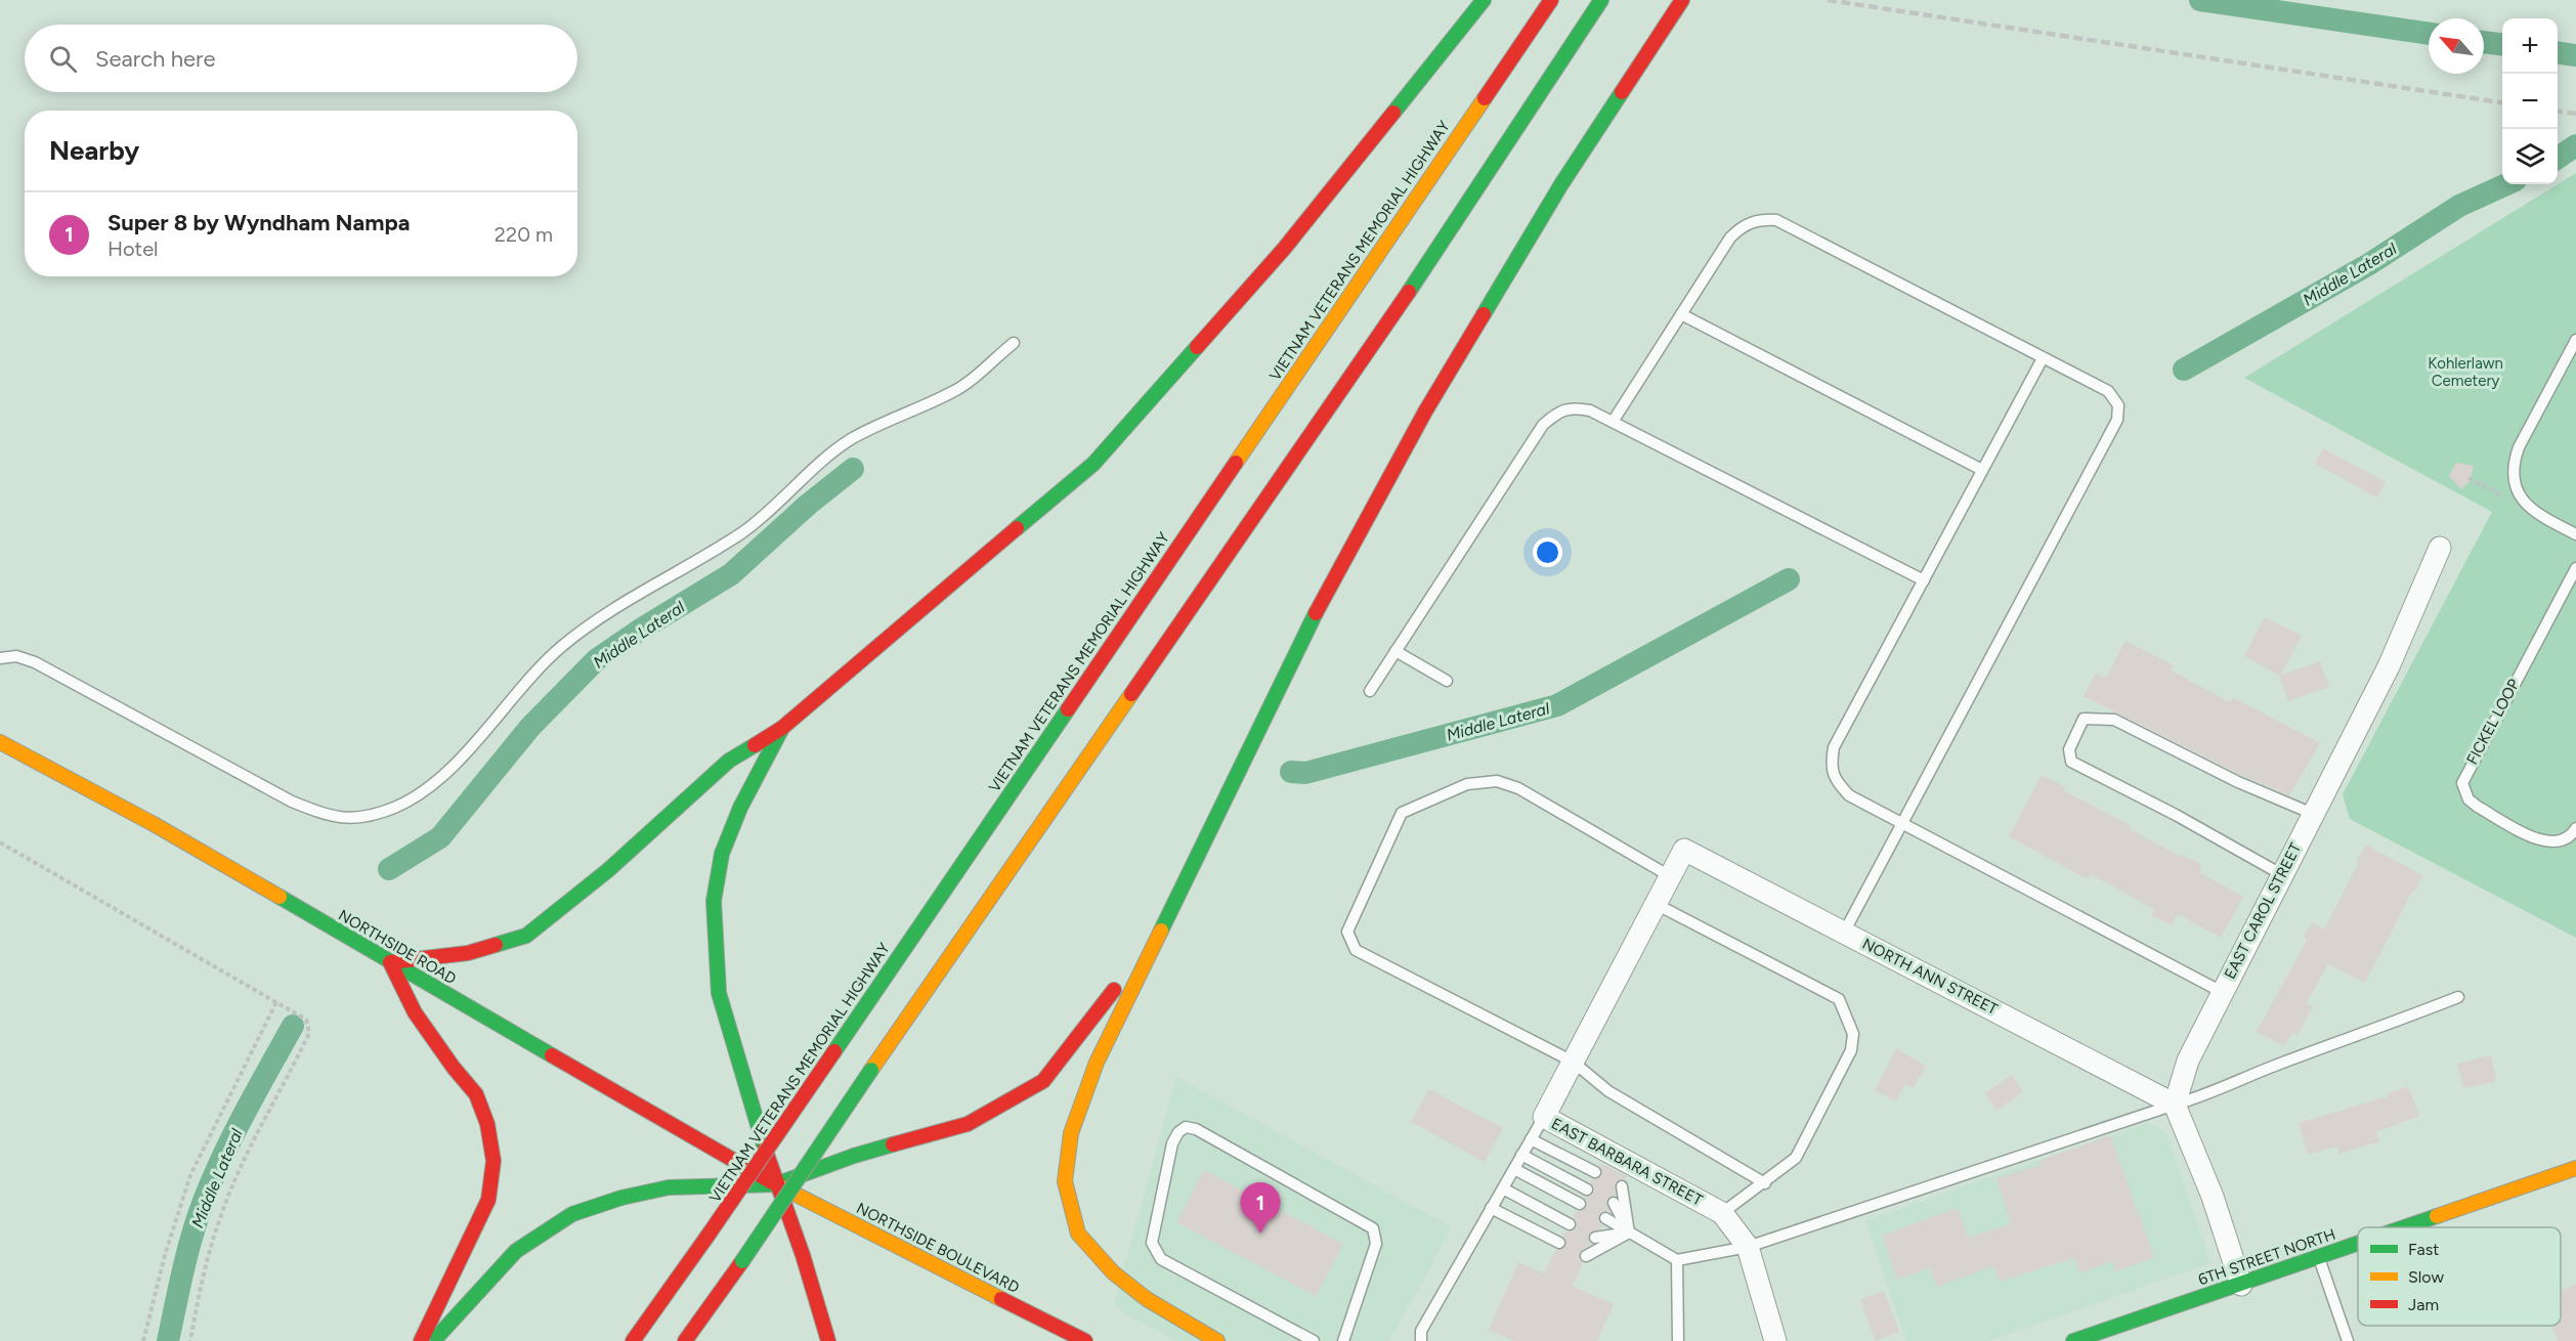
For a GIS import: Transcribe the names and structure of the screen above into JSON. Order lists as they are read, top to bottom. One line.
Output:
{"streets":{"main road":["VIETNAM VETERANS MEMORIAL HIGHWAY","NORTHSIDE ROAD","NORTHSIDE BOULEVARD","6TH STREET NORTH"],"street":["EAST CAROL STREET","NORTH ANN STREET","EAST BARBARA STREET"],"lane":["FICKEL LOOP"]},"crossings":[["EAST CAROL STREET","NORTH ANN STREET"],["NORTHSIDE ROAD","NORTHSIDE BOULEVARD"],["NORTH ANN STREET","EAST BARBARA STREET"]],"water":["Middle Lateral"],"parks":["Kohlerlawn Cemetery"],"legend":["Fast","Slow","Jam"],"north":"top left","page":{"map_buttons":["+","−"],"search":"Search here","heading":"Nearby","list":[{"mark":"1","name":"Super 8 by Wyndham Nampa","note":"Hotel","value":"220 m"}],"pins":"1"}}
